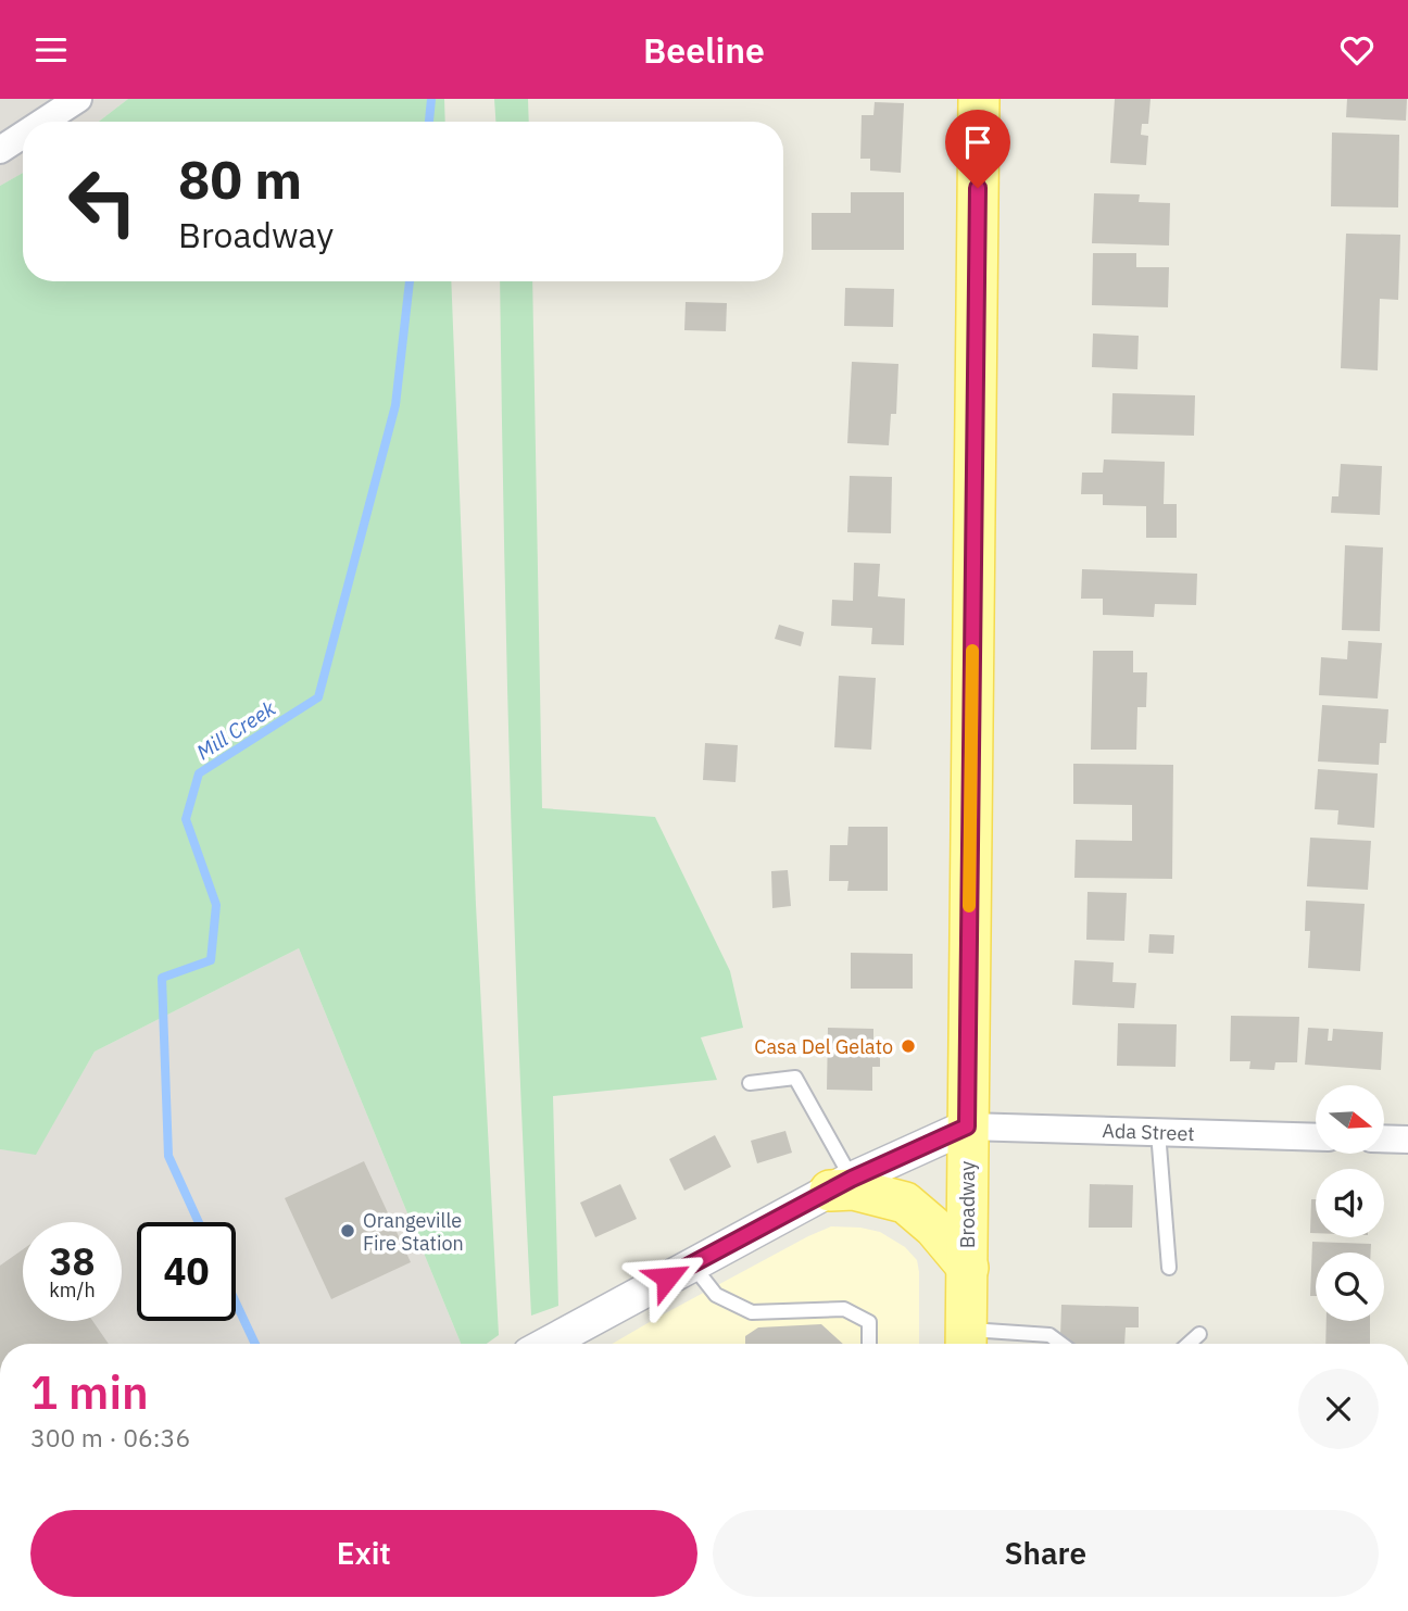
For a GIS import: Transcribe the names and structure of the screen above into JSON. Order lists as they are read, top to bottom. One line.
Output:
{"streets":{"main road":["Broadway"],"street":["Ada Street"]},"crossings":[["Ada Street","Broadway"]],"water":["Mill Creek"],"places":["Casa Del Gelato","Orangeville Fire Station"],"north":"right","page":{"header":"Beeline","turn":["80 m","Broadway"],"speed":"38 km/h","limit":"40","heading":["1 min","300 m · 06:36"],"buttons":["Exit","Share"]}}
